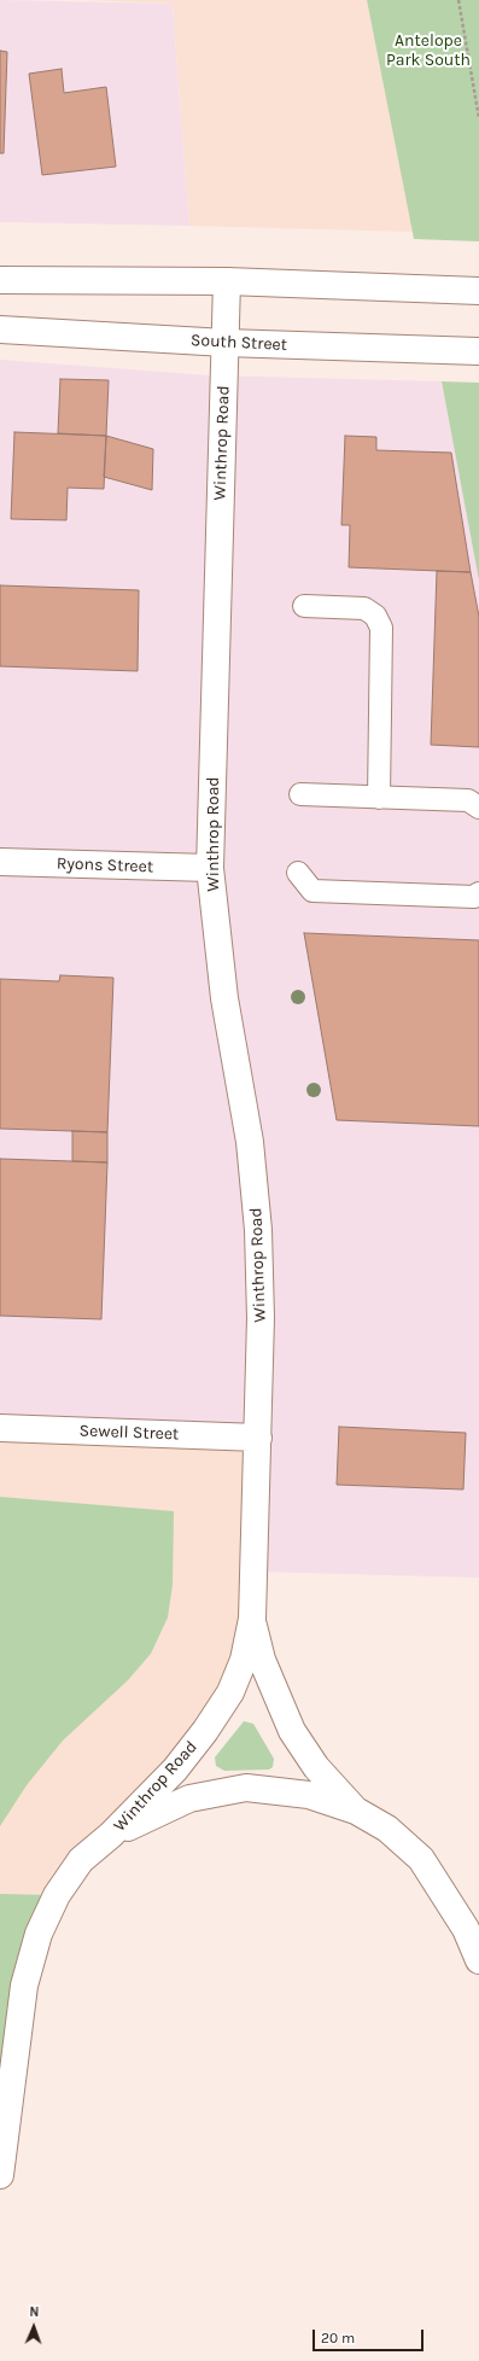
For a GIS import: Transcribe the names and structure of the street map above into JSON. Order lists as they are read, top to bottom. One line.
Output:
{"streets":{"street":["South Street","Winthrop Road","Ryons Street","Sewell Street"]},"crossings":[["South Street","Winthrop Road"],["Winthrop Road","Ryons Street"],["Winthrop Road","Sewell Street"]],"parks":["Antelope Park South"],"scale_bar":"20 m","north":"top"}
